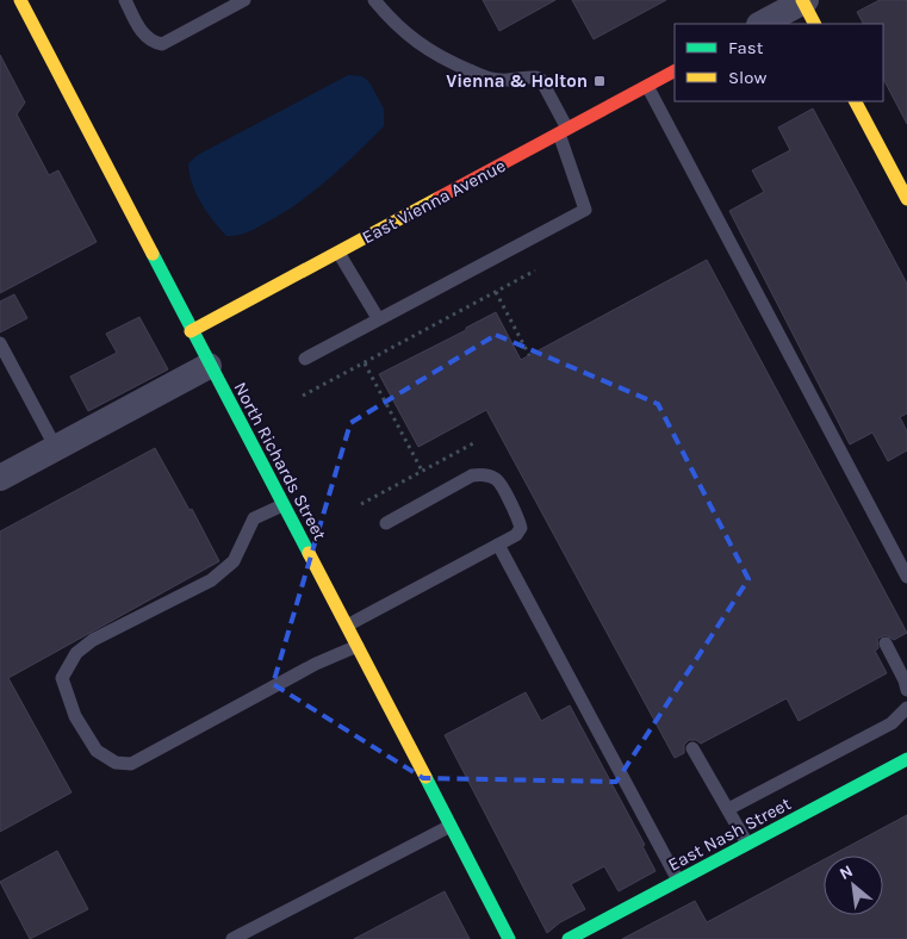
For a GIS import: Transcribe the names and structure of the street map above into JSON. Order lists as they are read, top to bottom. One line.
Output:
{"streets":{"street":["East Vienna Avenue","North Richards Street","East Nash Street"]},"crossings":[["East Vienna Avenue","North Richards Street"]],"places":{"transit":["Vienna & Holton"]},"legend":["Fast","Slow"],"north":"top left"}
